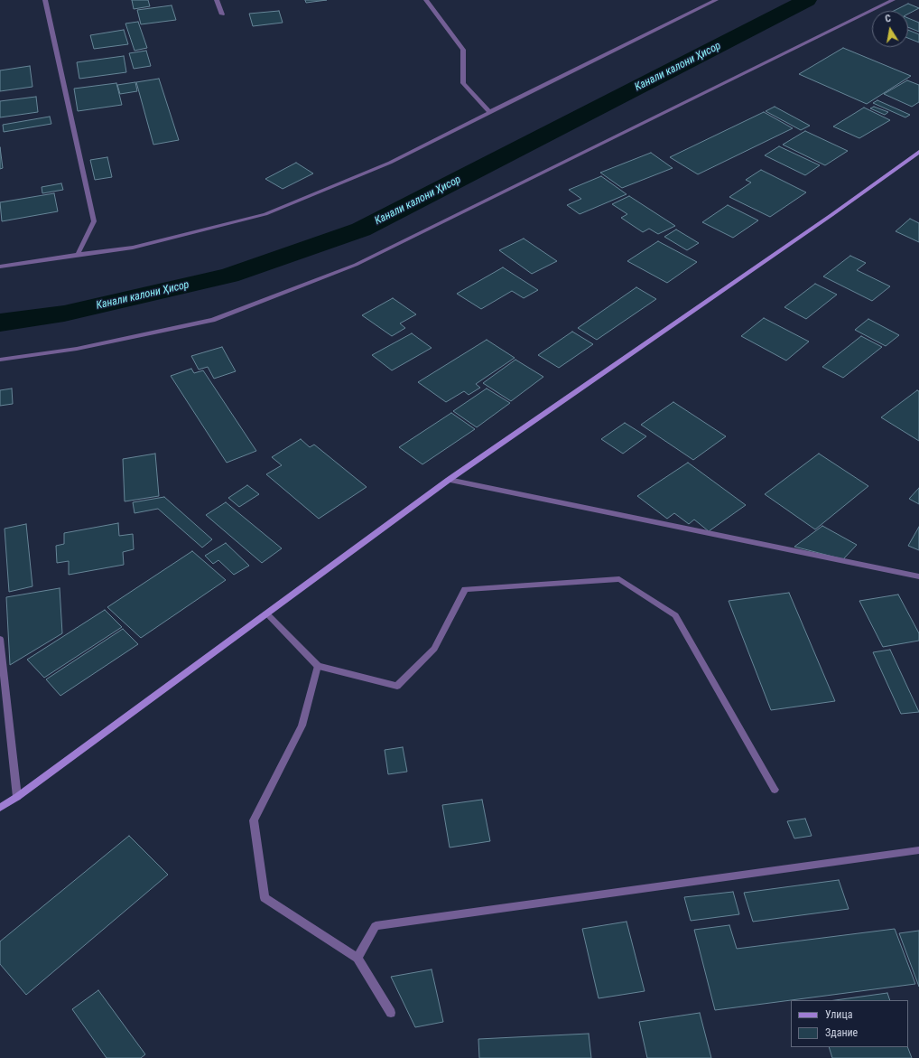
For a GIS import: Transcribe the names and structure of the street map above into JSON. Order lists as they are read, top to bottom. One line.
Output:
{"water":["Канали калони Ҳисор"],"legend":["Улица","Здание"],"north":"top"}
